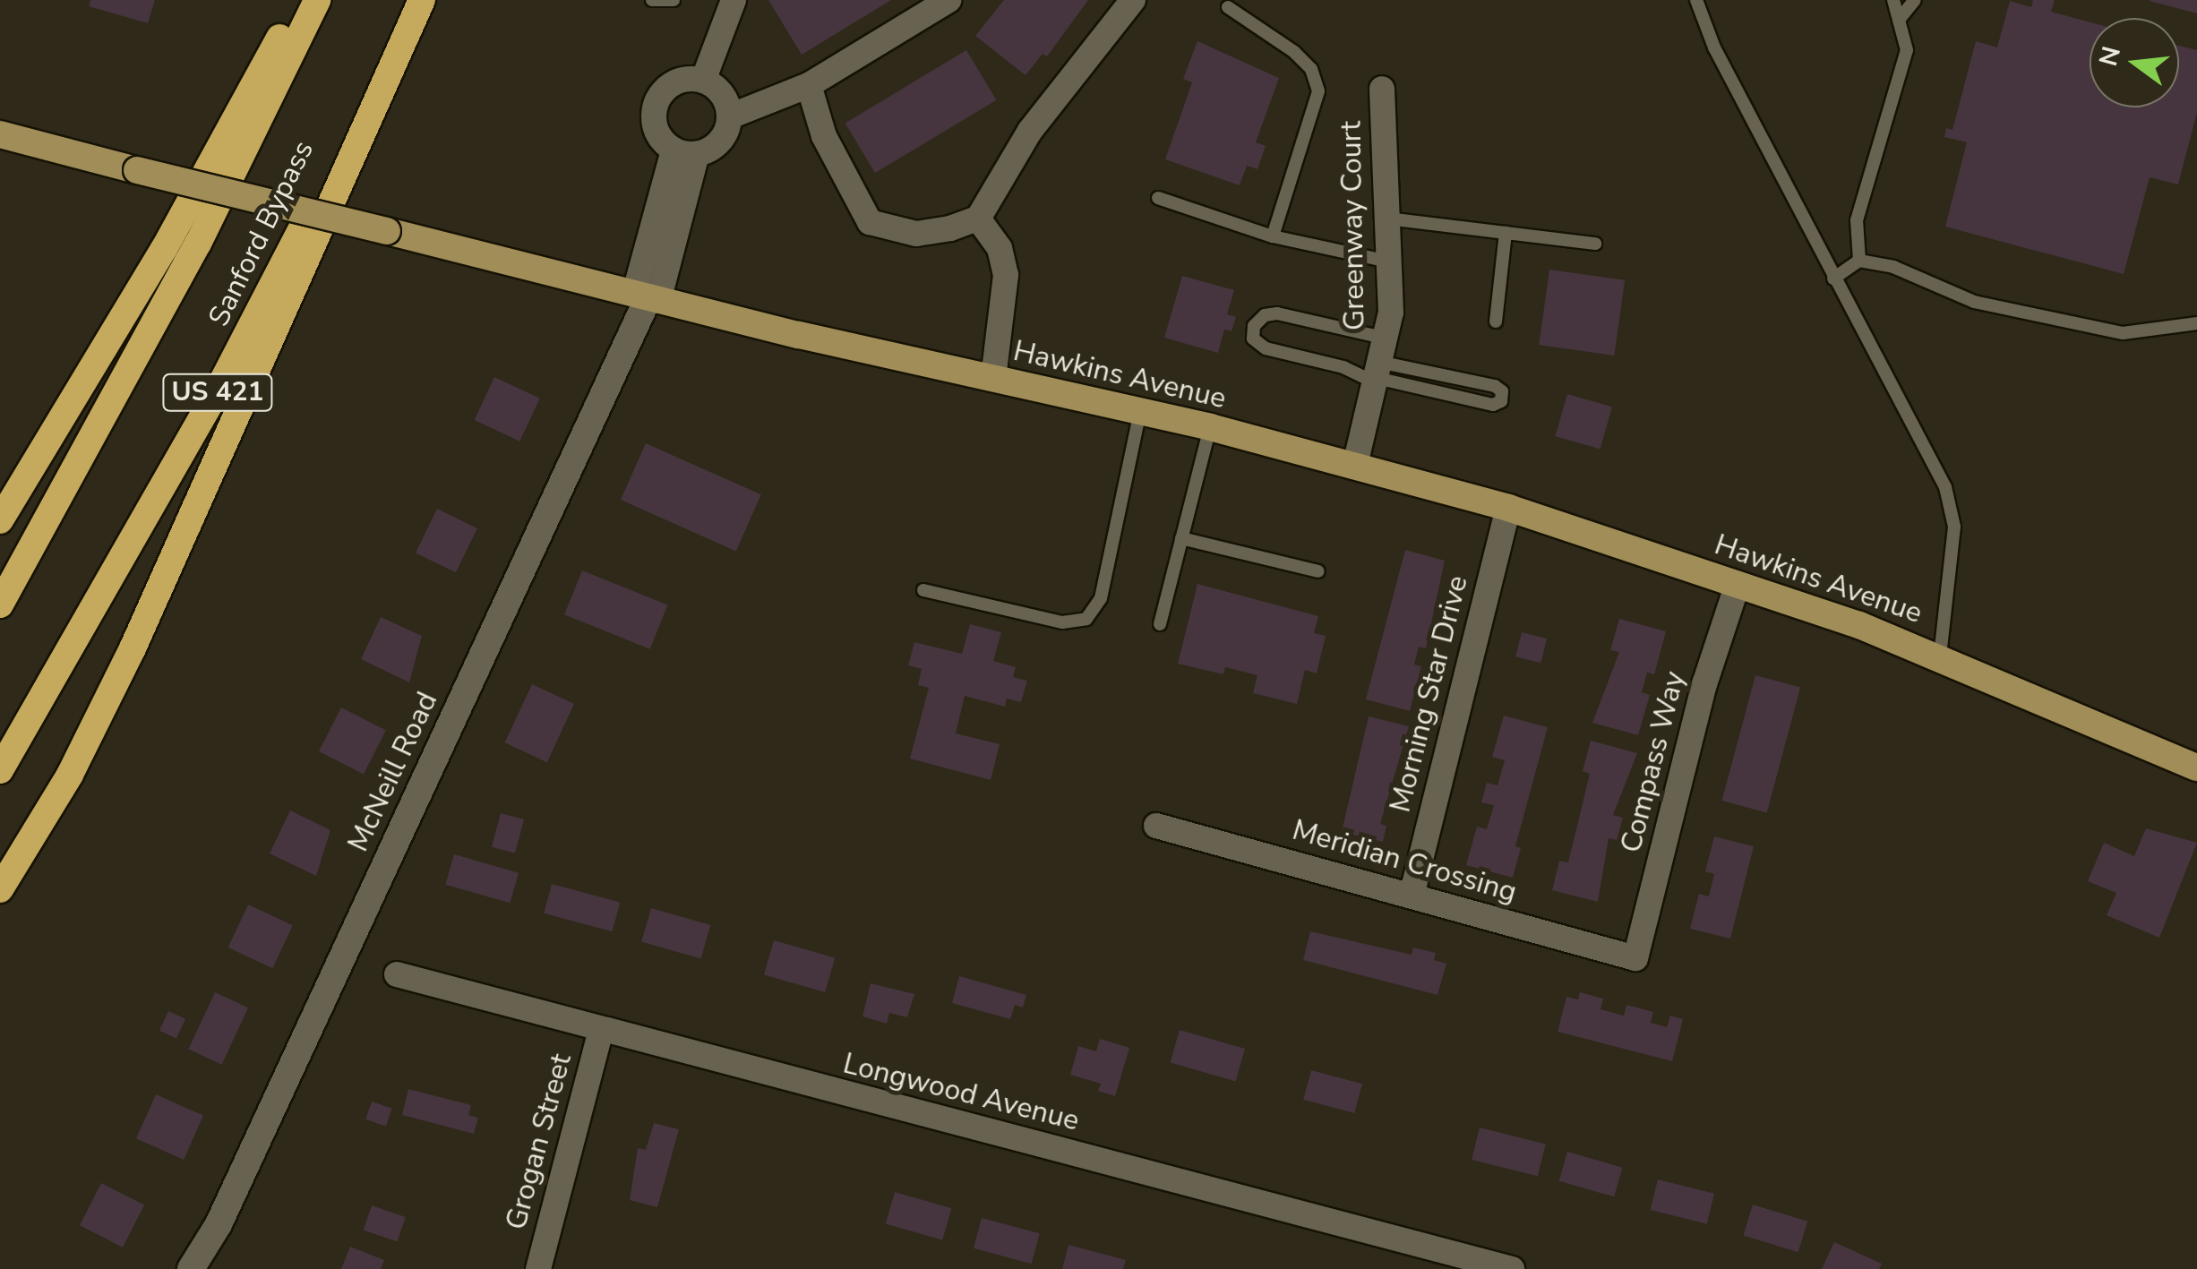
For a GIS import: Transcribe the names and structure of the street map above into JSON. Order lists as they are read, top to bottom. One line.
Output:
{"streets":{"highway":["Sanford Bypass","US 421"],"main road":["Hawkins Avenue"],"street":["Greenway Court","Morning Star Drive","Compass Way","McNeill Road","Meridian Crossing","Longwood Avenue","Grogan Street"]},"crossings":[["Greenway Court","Hawkins Avenue"],["Hawkins Avenue","Morning Star Drive"],["Hawkins Avenue","Compass Way"],["Hawkins Avenue","McNeill Road"],["Morning Star Drive","Meridian Crossing"],["Compass Way","Meridian Crossing"],["Longwood Avenue","Grogan Street"]],"north":"left"}
